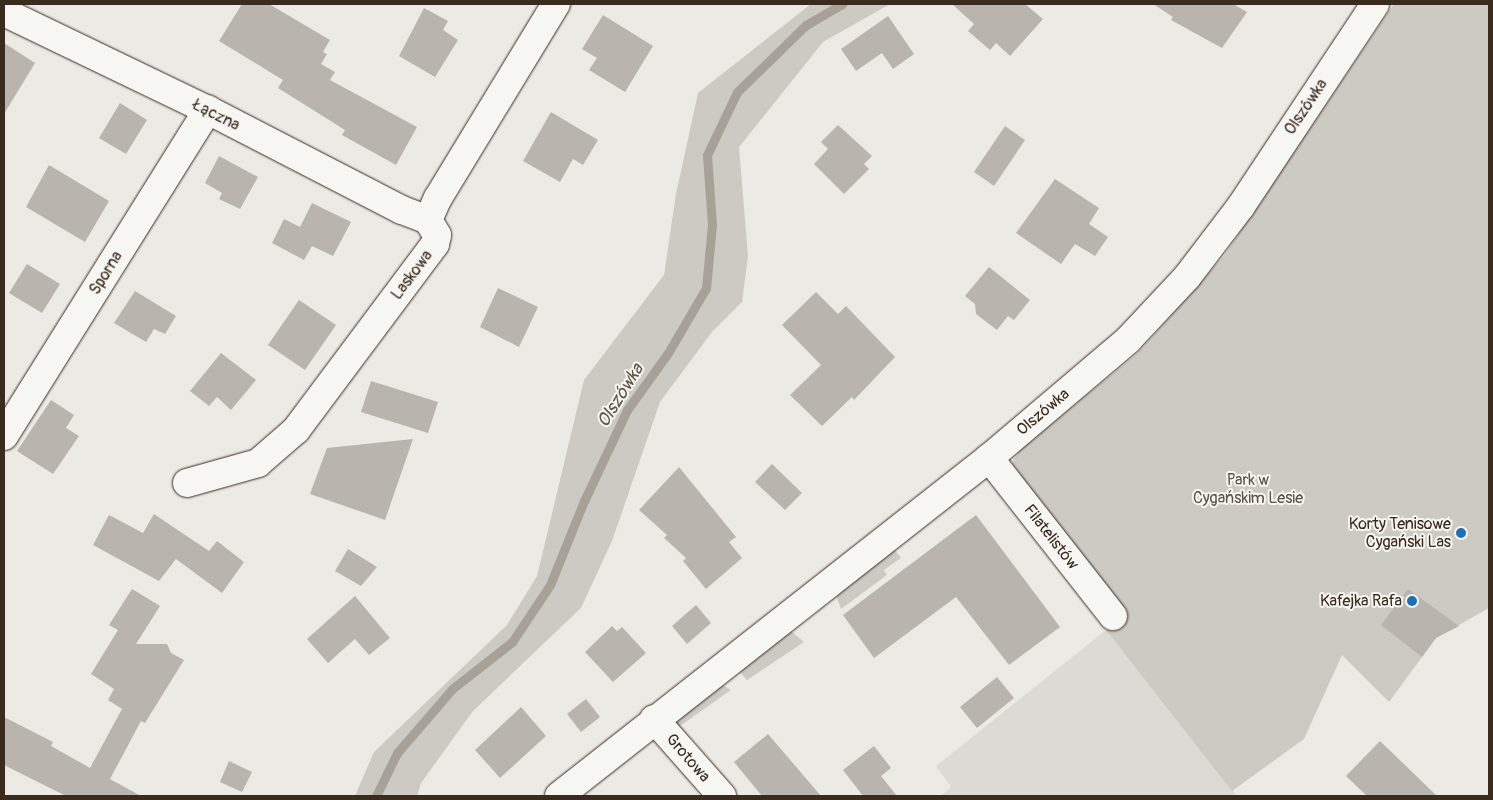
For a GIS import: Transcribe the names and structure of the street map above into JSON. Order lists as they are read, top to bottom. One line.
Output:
{"streets":{"street":["Olszówka","Łączna","Sporna","Laskowa","Filatelistów","Grotowa"]},"crossings":[["Olszówka","Filatelistów"],["Olszówka","Grotowa"],["Łączna","Sporna"],["Łączna","Laskowa"]],"water":["Olszówka"],"parks":["Park w Cygańskim Lesie"],"places":["Korty Tenisowe Cygański Las","Kafejka Rafa"]}
